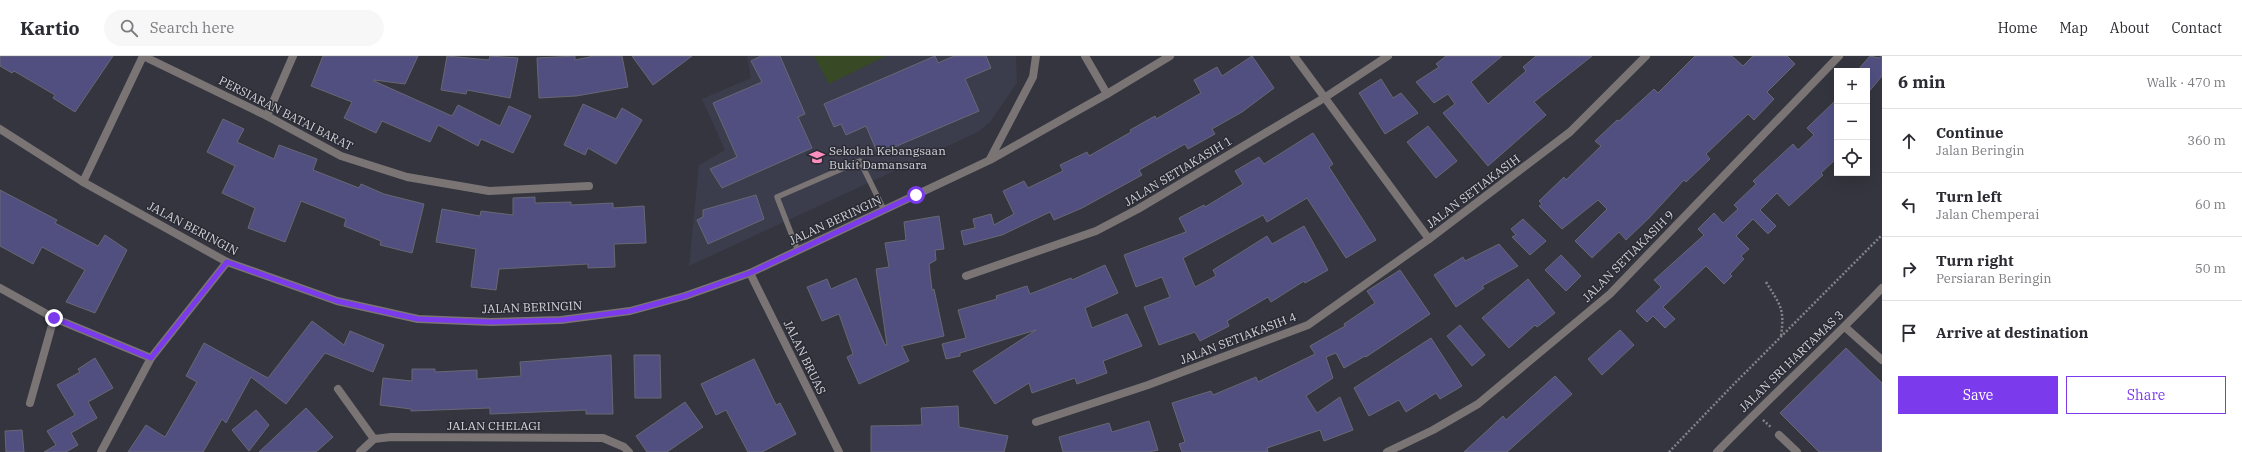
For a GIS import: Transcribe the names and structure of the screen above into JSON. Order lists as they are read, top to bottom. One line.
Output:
{"streets":{"street":["PERSIARAN BATAI BARAT","JALAN SETIAKASIH 1","JALAN SETIAKASIH","JALAN BERINGIN","JALAN SETIAKASIH 9","JALAN SETIAKASIH 4","JALAN BRUAS","JALAN SRI HARTAMAS 3","JALAN CHELAGI"]},"crossings":[["JALAN SETIAKASIH 1","JALAN SETIAKASIH"],["JALAN SETIAKASIH","JALAN SETIAKASIH 4"],["JALAN BERINGIN","JALAN BRUAS"]],"places":{"school or university":["Sekolah Kebangsaan Bukit Damansara"]},"page":{"header":"Kartio","search":"Search here","nav":["Home","Map","About","Contact"],"heading":["6 min","Walk · 470 m"],"map_buttons":["+","−"],"list":[["Continue","Jalan Beringin","360 m"],["Turn left","Jalan Chemperai","60 m"],["Turn right","Persiaran Beringin","50 m"],"Arrive at destination"],"buttons":["Save","Share"]}}
